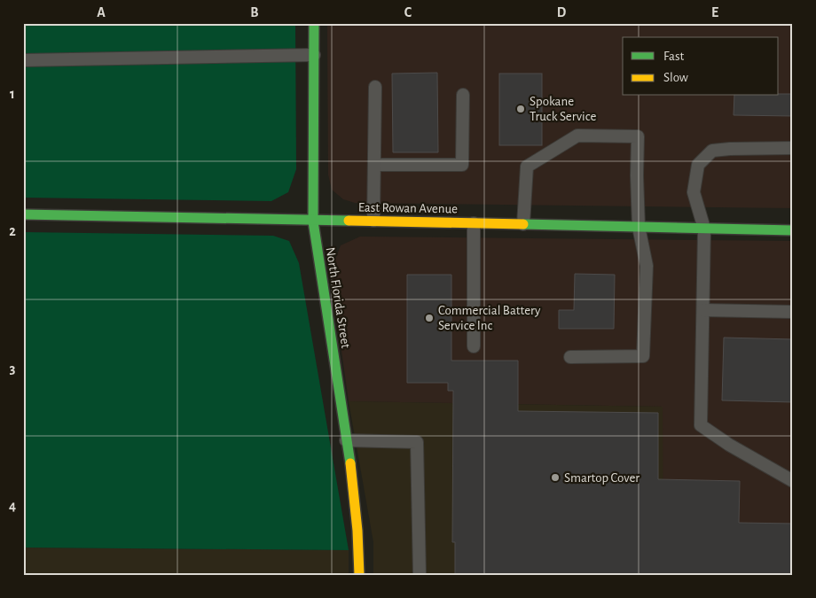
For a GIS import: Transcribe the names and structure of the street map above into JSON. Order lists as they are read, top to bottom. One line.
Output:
{"streets":{"street":["East Rowan Avenue","North Florida Street"]},"crossings":[["East Rowan Avenue","North Florida Street"]],"places":["Spokane Truck Service","Commercial Battery Service Inc","Smartop Cover"],"legend":["Fast","Slow"],"grid":{"columns":["A","B","C","D","E"],"rows":["1","2","3","4"]}}
